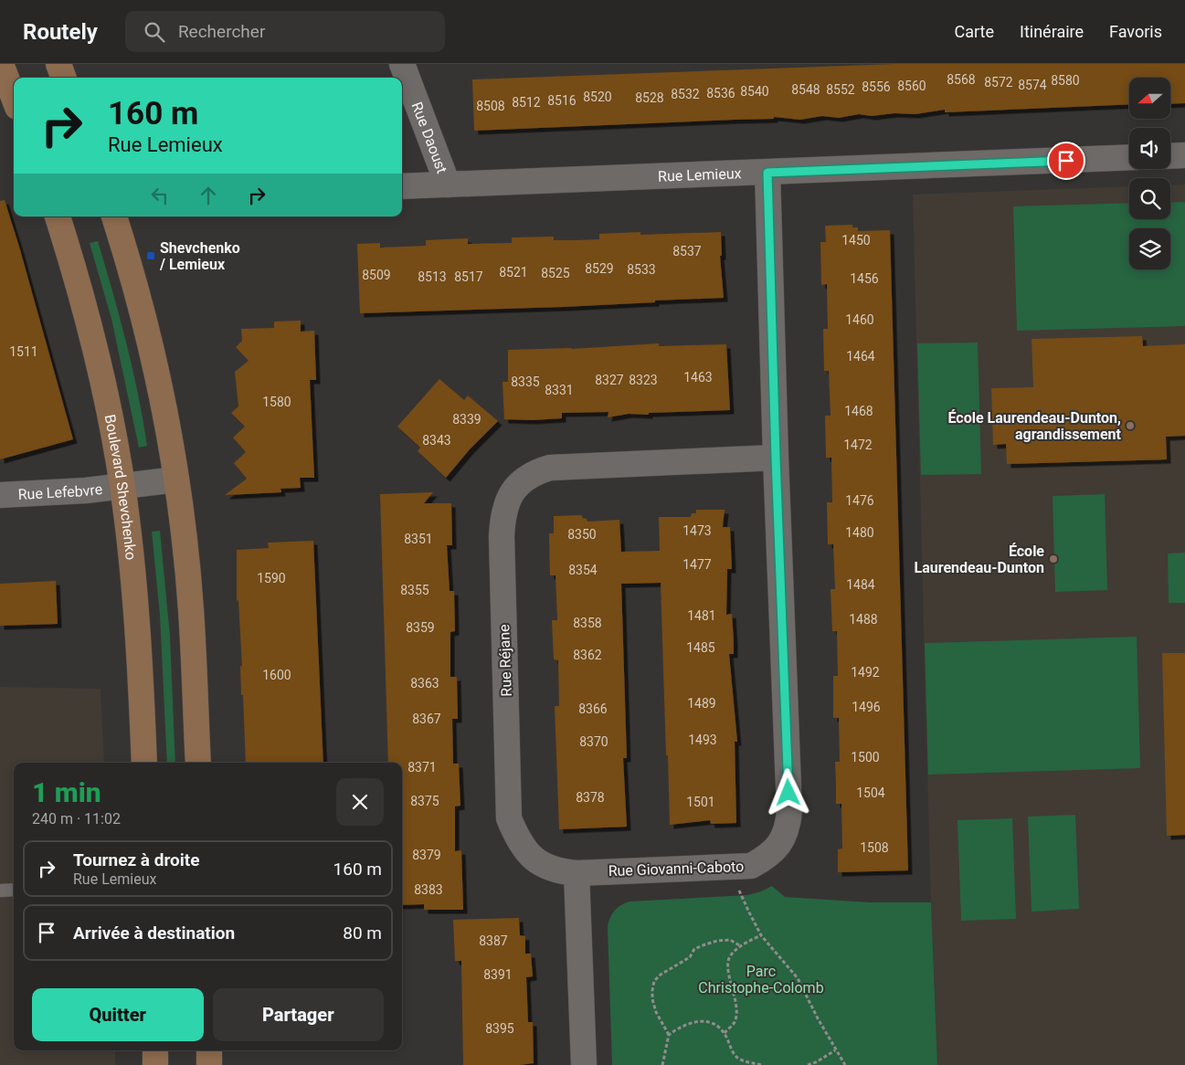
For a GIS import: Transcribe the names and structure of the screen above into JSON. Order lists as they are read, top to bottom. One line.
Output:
{"streets":{"street":["Rue Daoust","Rue Lemieux","Boulevard Shevchenko","Rue Lefebvre","Rue Réjane","Rue Giovanni-Caboto"]},"crossings":[["Rue Daoust","Rue Lemieux"],["Rue Lemieux","Rue Giovanni-Caboto"],["Boulevard Shevchenko","Rue Lefebvre"],["Rue Réjane","Rue Giovanni-Caboto"]],"parks":["Parc Christophe-Colomb"],"places":{"transit":["Shevchenko / Lemieux"],"other":["École Laurendeau-Dunton, agrandissement","École Laurendeau-Dunton"]},"house_numbers":["8568","8580","8572","8574","8560","8556","8548","8552","8540","8536","8532","8520","8528","8516","8512","8508","1450","8537","8529","8533","8521","8525","8509","8513","8517","1456","1460","1511","1464","1463","8327","8323","8335","8331","1580","1468","8339","8343","1472","1476","1473","1480","8350","8351","1477","8354","1590","1484","8355","1481","1488","8358","8359","1485","8362","1492","1600","8363","1489","1496","8366","8367","1493","8370","1500","8371","1504","8378","8375","1501","1508","8379","8383","8387","8391","8395"],"north":"left","page":{"header":"Routely","search":"Rechercher","nav":["Carte","Itinéraire","Favoris"],"turn":["160 m","Rue Lemieux"],"heading":["1 min","240 m · 11:02"],"list":[{"name":"Tournez à droite","note":"Rue Lemieux","value":"160 m"},{"name":"Arrivée à destination","value":"80 m"}],"buttons":["Quitter","Partager"]}}
